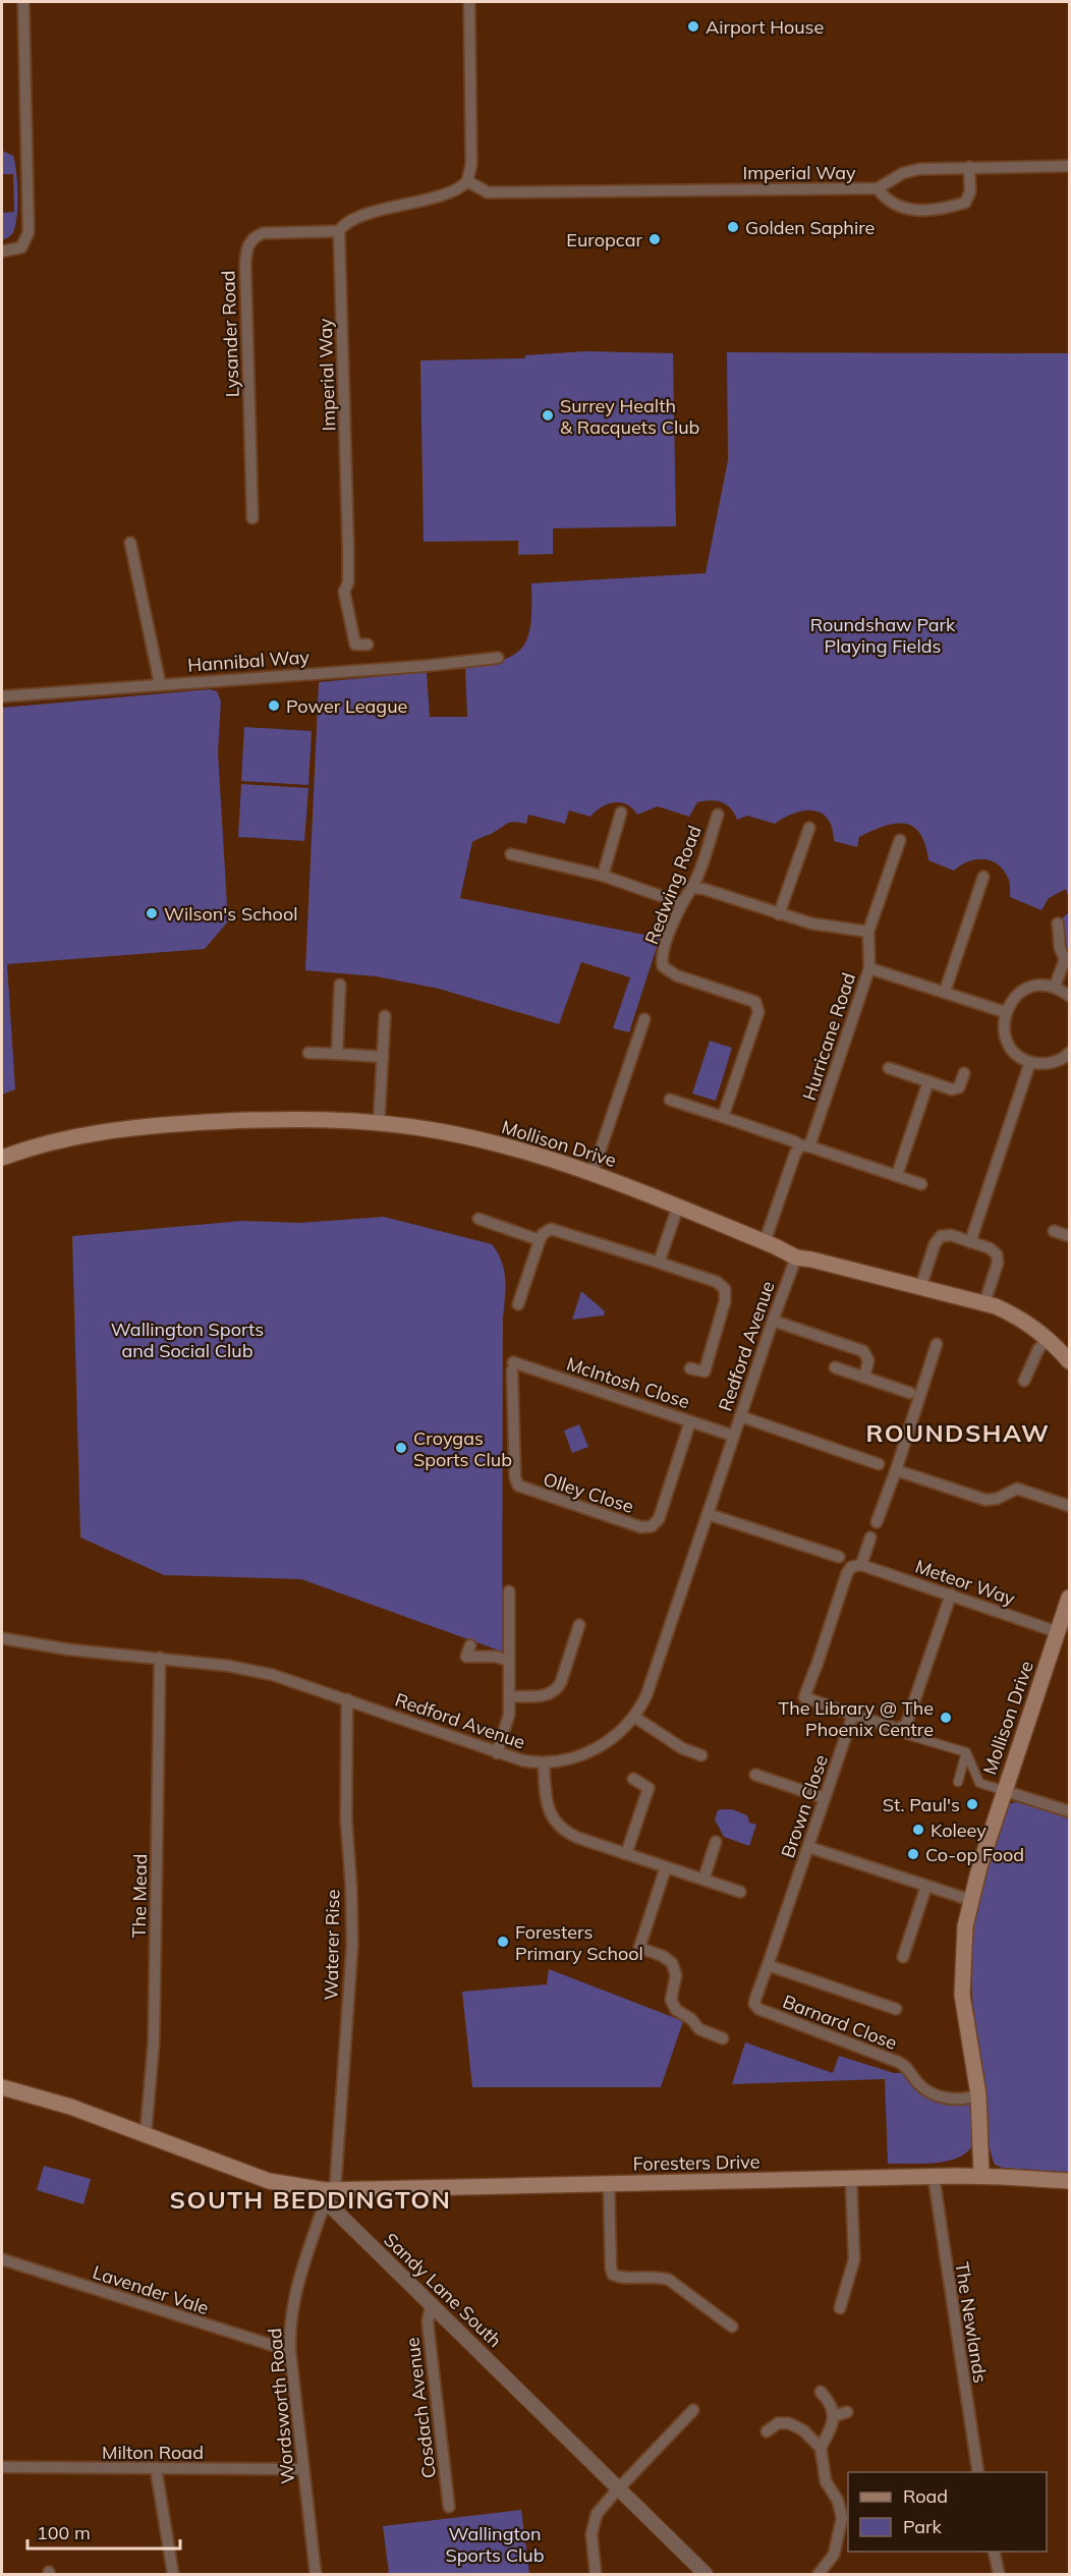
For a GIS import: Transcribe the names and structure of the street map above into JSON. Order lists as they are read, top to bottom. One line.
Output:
{"streets":{"main road":["Mollison Drive","Foresters Drive"],"street":["Imperial Way","Lysander Road","Hannibal Way","Redwing Road","Hurricane Road","Redford Avenue","McIntosh Close","Olley Close","Meteor Way","Brown Close","The Mead","Waterer Rise","Barnard Close","Lavender Vale","Sandy Lane South","The Newlands","Wordsworth Road","Cosdach Avenue","Milton Road"]},"crossings":[["Imperial Way","Lysander Road"],["Hurricane Road","Mollison Drive"],["Mollison Drive","Redford Avenue"],["Mollison Drive","Meteor Way"],["Mollison Drive","Barnard Close"],["Mollison Drive","Foresters Drive"],["Redford Avenue","McIntosh Close"],["Redford Avenue","The Mead"],["Redford Avenue","Waterer Rise"],["McIntosh Close","Olley Close"],["Brown Close","Barnard Close"],["Waterer Rise","Foresters Drive"],["Waterer Rise","Sandy Lane South"],["Waterer Rise","Wordsworth Road"],["Foresters Drive","Sandy Lane South"],["Foresters Drive","The Newlands"],["Foresters Drive","Wordsworth Road"],["Lavender Vale","Wordsworth Road"],["Sandy Lane South","Wordsworth Road"],["Sandy Lane South","Cosdach Avenue"],["Wordsworth Road","Milton Road"]],"districts":["ROUNDSHAW","SOUTH BEDDINGTON"],"parks":["Roundshaw Park Playing Fields","Wallington Sports and Social Club","Wallington Sports Club"],"places":["Airport House","Golden Saphire","Europcar","Surrey Health & Racquets Club","Power League","Wilson's School","Croygas Sports Club","The Library @ The Phoenix Centre","St. Paul's","Koleey","Co-op Food","Foresters Primary School"],"legend":["Road","Park"],"scale_bar":"100 m"}
